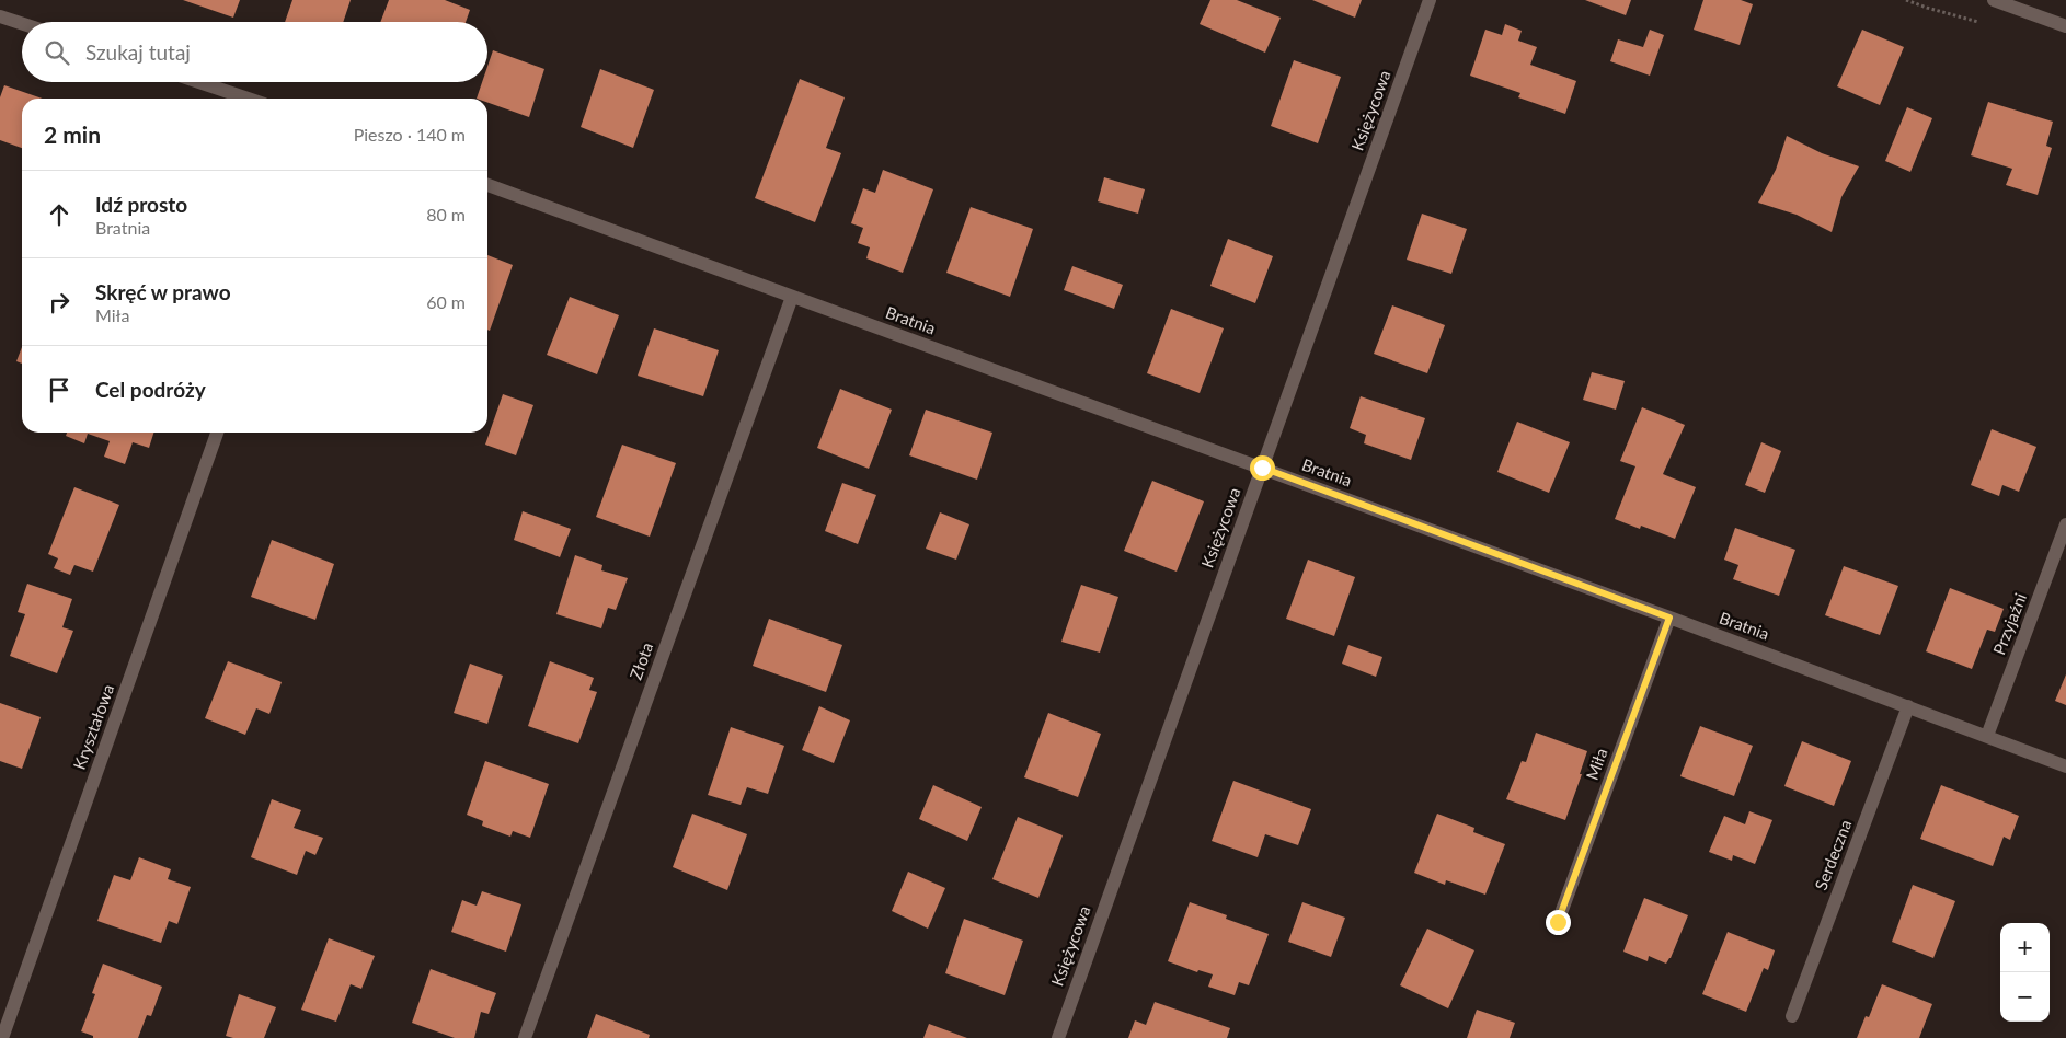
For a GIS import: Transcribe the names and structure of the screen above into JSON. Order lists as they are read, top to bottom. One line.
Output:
{"streets":{"street":["Księżycowa","Bratnia","Przyjaźni","Złota","Kryształowa","Miła","Serdeczna"]},"crossings":[["Księżycowa","Bratnia"],["Bratnia","Przyjaźni"],["Bratnia","Złota"],["Bratnia","Miła"],["Bratnia","Serdeczna"]],"page":{"search":"Szukaj tutaj","heading":["2 min","Pieszo · 140 m"],"list":[["Idź prosto","Bratnia","80 m"],["Skręć w prawo","Miła","60 m"],"Cel podróży"],"map_buttons":["+","−"]}}
